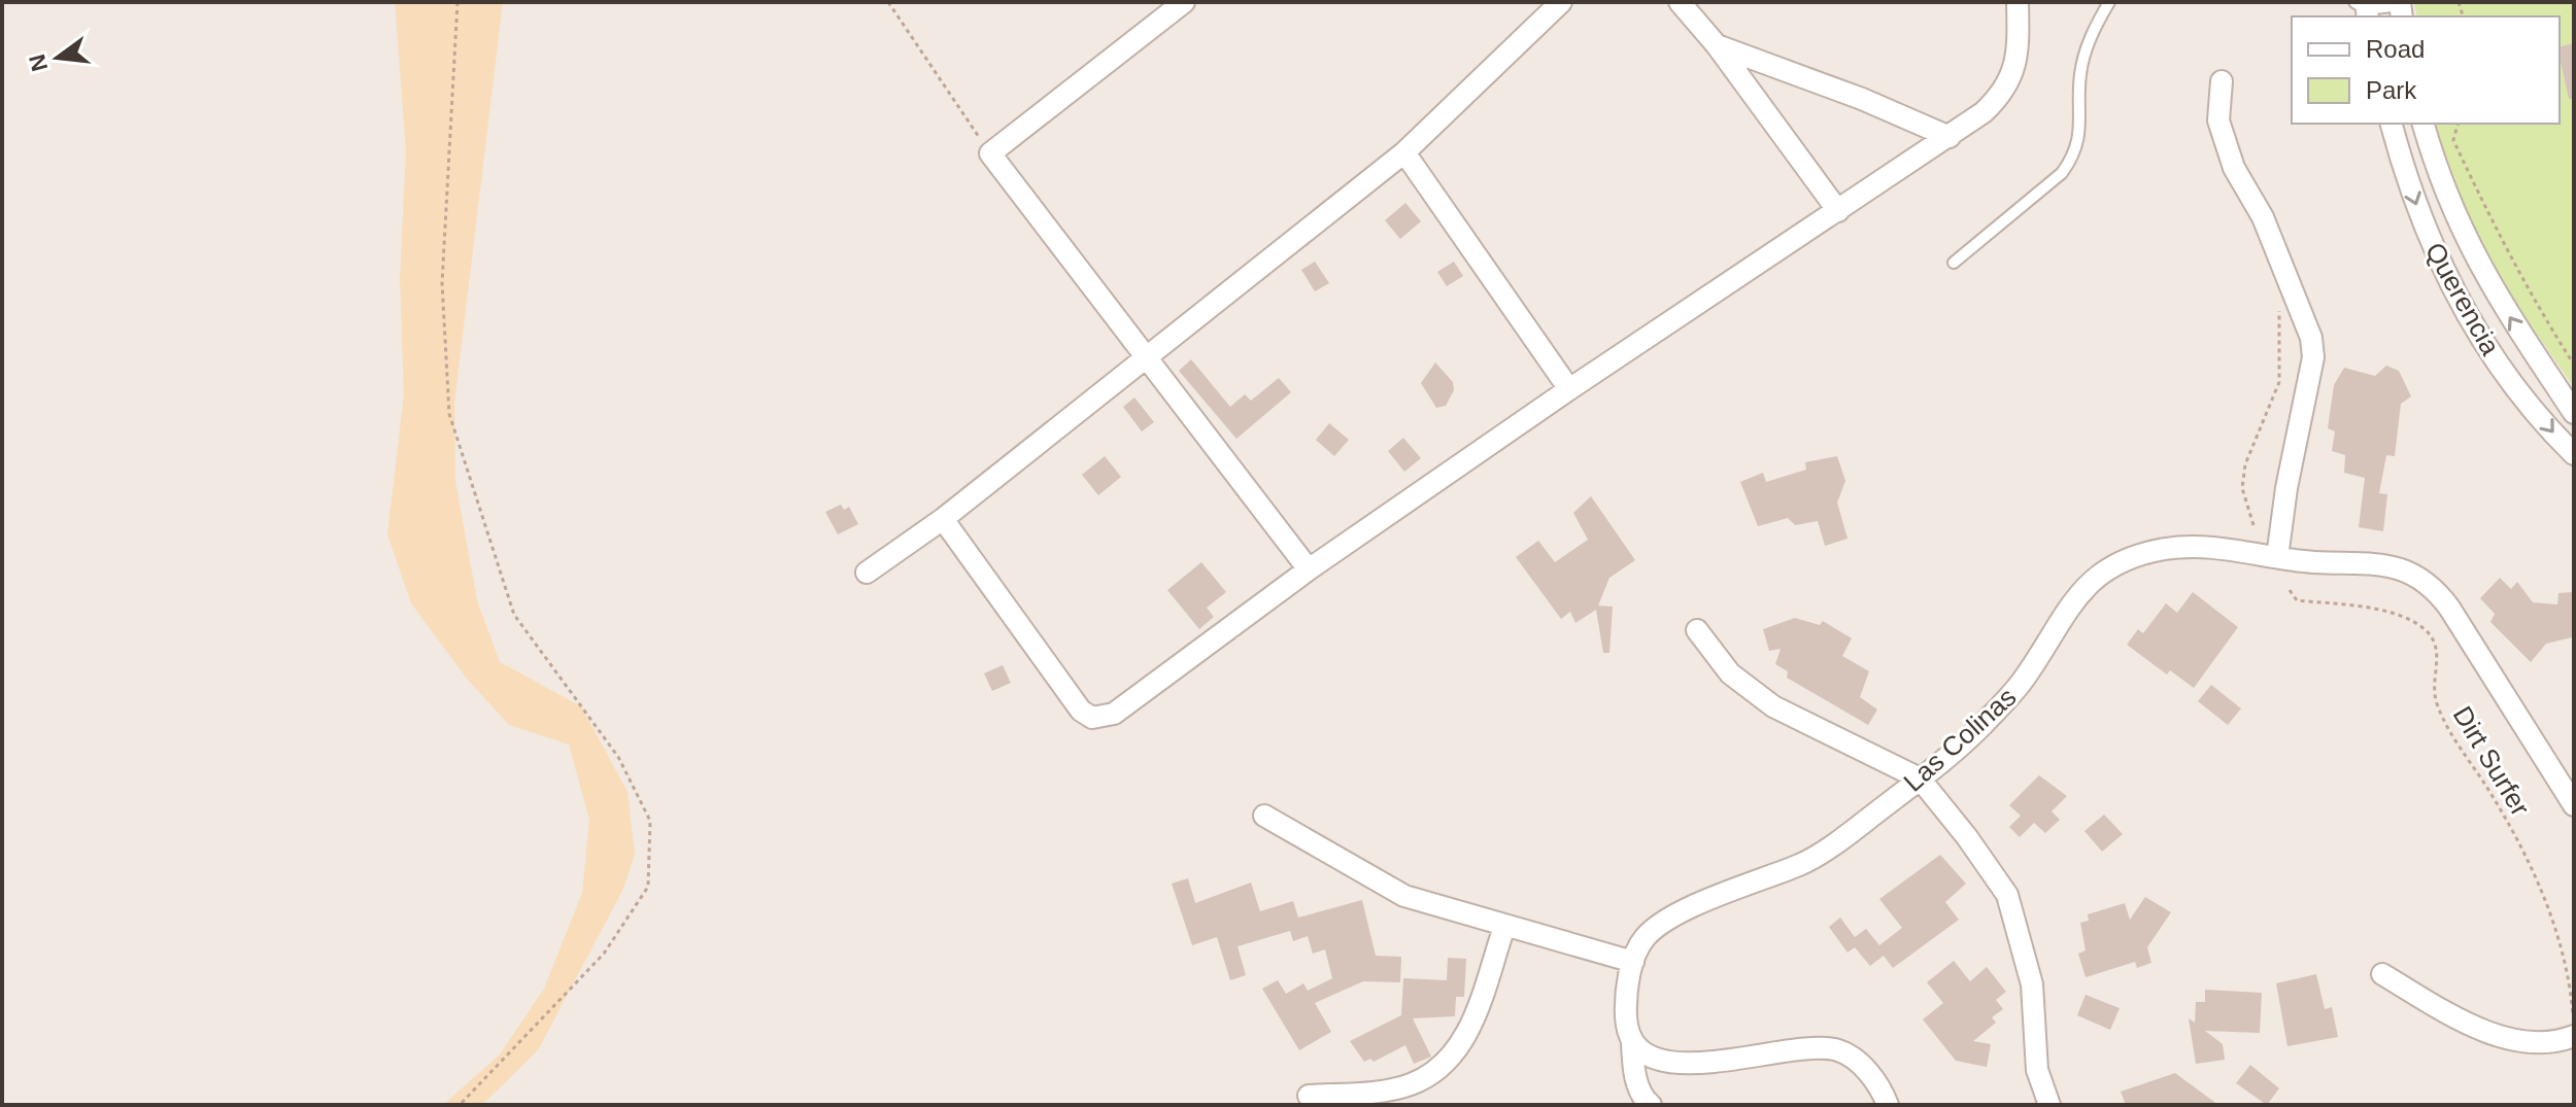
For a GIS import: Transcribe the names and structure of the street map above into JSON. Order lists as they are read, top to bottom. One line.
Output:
{"streets":{"street":["Querencia","Las Colinas"],"path":["Dirt Surfer"]},"legend":["Road","Park"],"north":"left"}
